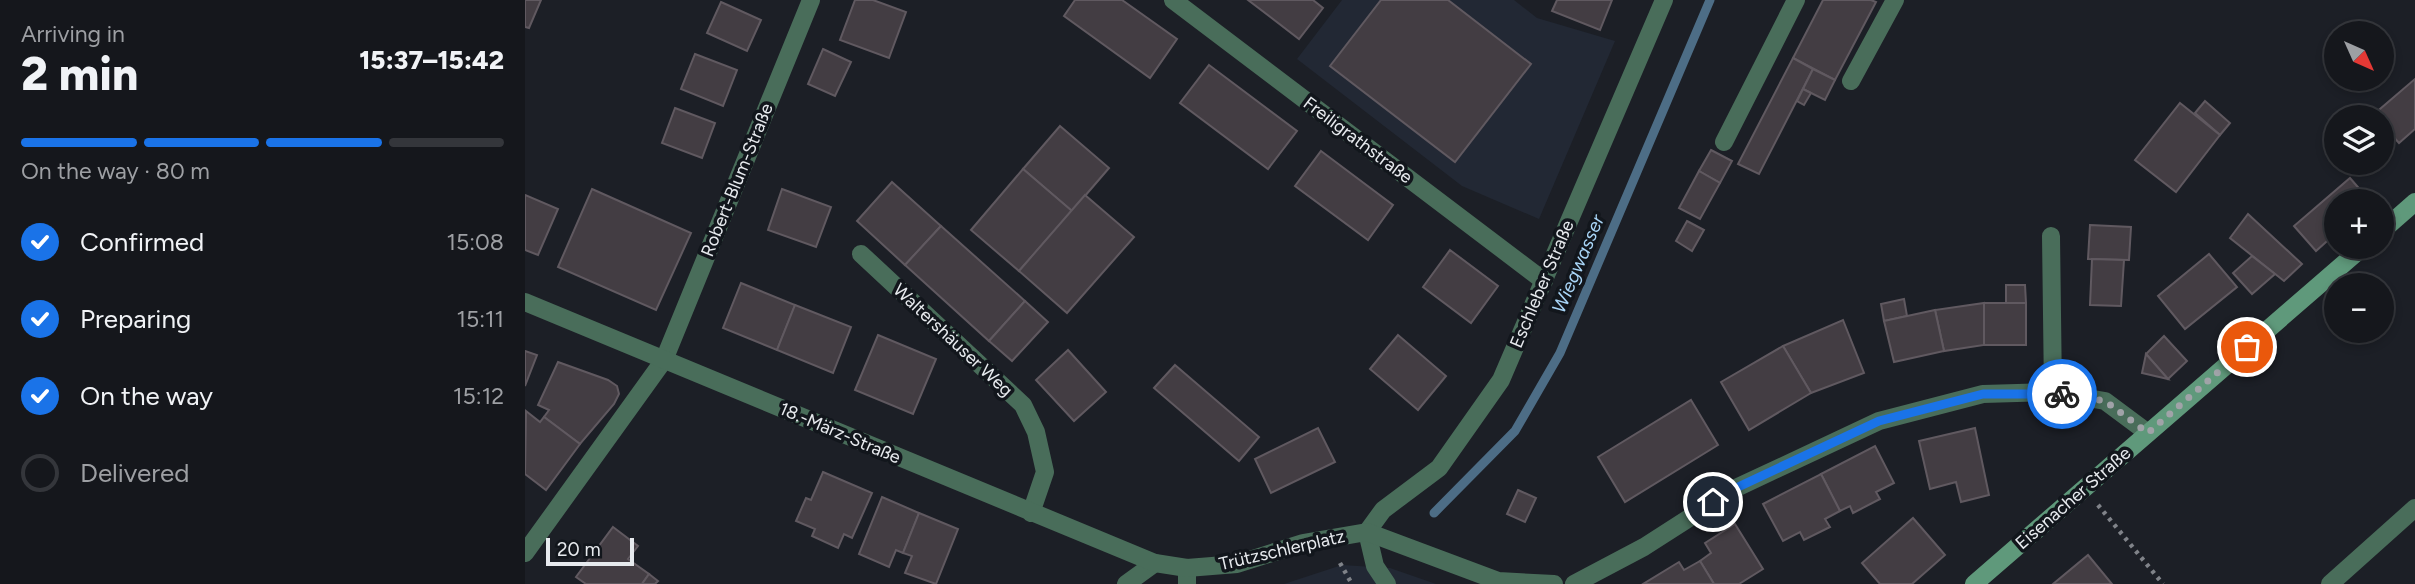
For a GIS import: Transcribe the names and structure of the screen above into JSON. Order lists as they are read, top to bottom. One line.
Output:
{"streets":{"main road":["Eisenacher Straße"],"street":["Freiligrathstraße","Robert-Blum-Straße","Eschleber Straße","Waltershäuser Weg","18.-März-Straße","Trützschlerplatz"]},"crossings":[["Freiligrathstraße","Eschleber Straße"],["Robert-Blum-Straße","18.-März-Straße"],["Eschleber Straße","Trützschlerplatz"],["Waltershäuser Weg","18.-März-Straße"],["18.-März-Straße","Trützschlerplatz"]],"water":["Wiegwasser"],"scale_bar":"20 m","north":"bottom right","page":{"heading":["2 min","Arriving in","15:37–15:42"],"map_buttons":["+","−"],"bar":"On the way · 80 m","list":[["Confirmed","15:08"],["Preparing","15:11"],["On the way","15:12"],"Delivered"],"scale":"20 m"}}
